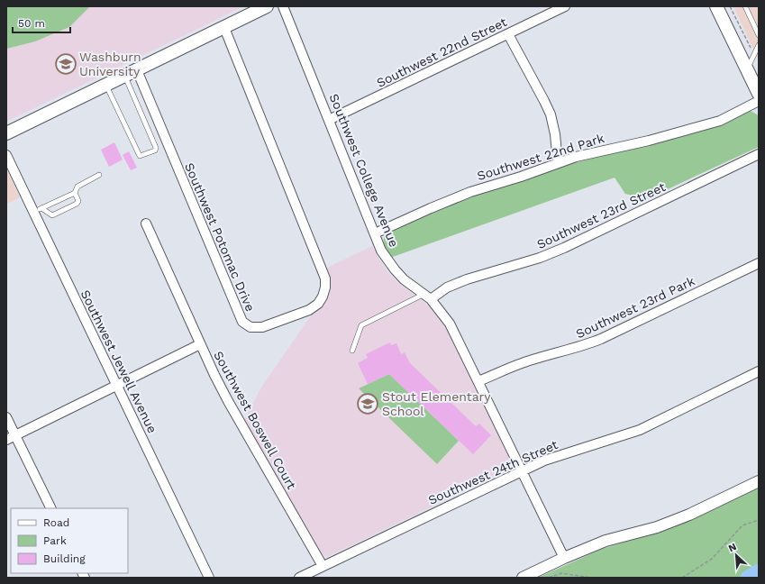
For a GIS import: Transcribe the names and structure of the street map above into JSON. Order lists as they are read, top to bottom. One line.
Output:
{"streets":{"street":["Southwest 22nd Street","Southwest 22nd Park","Southwest College Avenue","Southwest 23rd Street","Southwest Potomac Drive","Southwest 23rd Park","Southwest Jewell Avenue","Southwest Boswell Court","Southwest 24th Street"]},"crossings":[["Southwest 22nd Street","Southwest College Avenue"],["Southwest 22nd Park","Southwest College Avenue"],["Southwest College Avenue","Southwest 23rd Street"],["Southwest College Avenue","Southwest 23rd Park"],["Southwest College Avenue","Southwest 24th Street"],["Southwest Boswell Court","Southwest 24th Street"]],"places":{"school or university":["Washburn University","Stout Elementary School"]},"legend":["Road","Park","Building"],"scale_bar":"50 m","north":"top left"}
